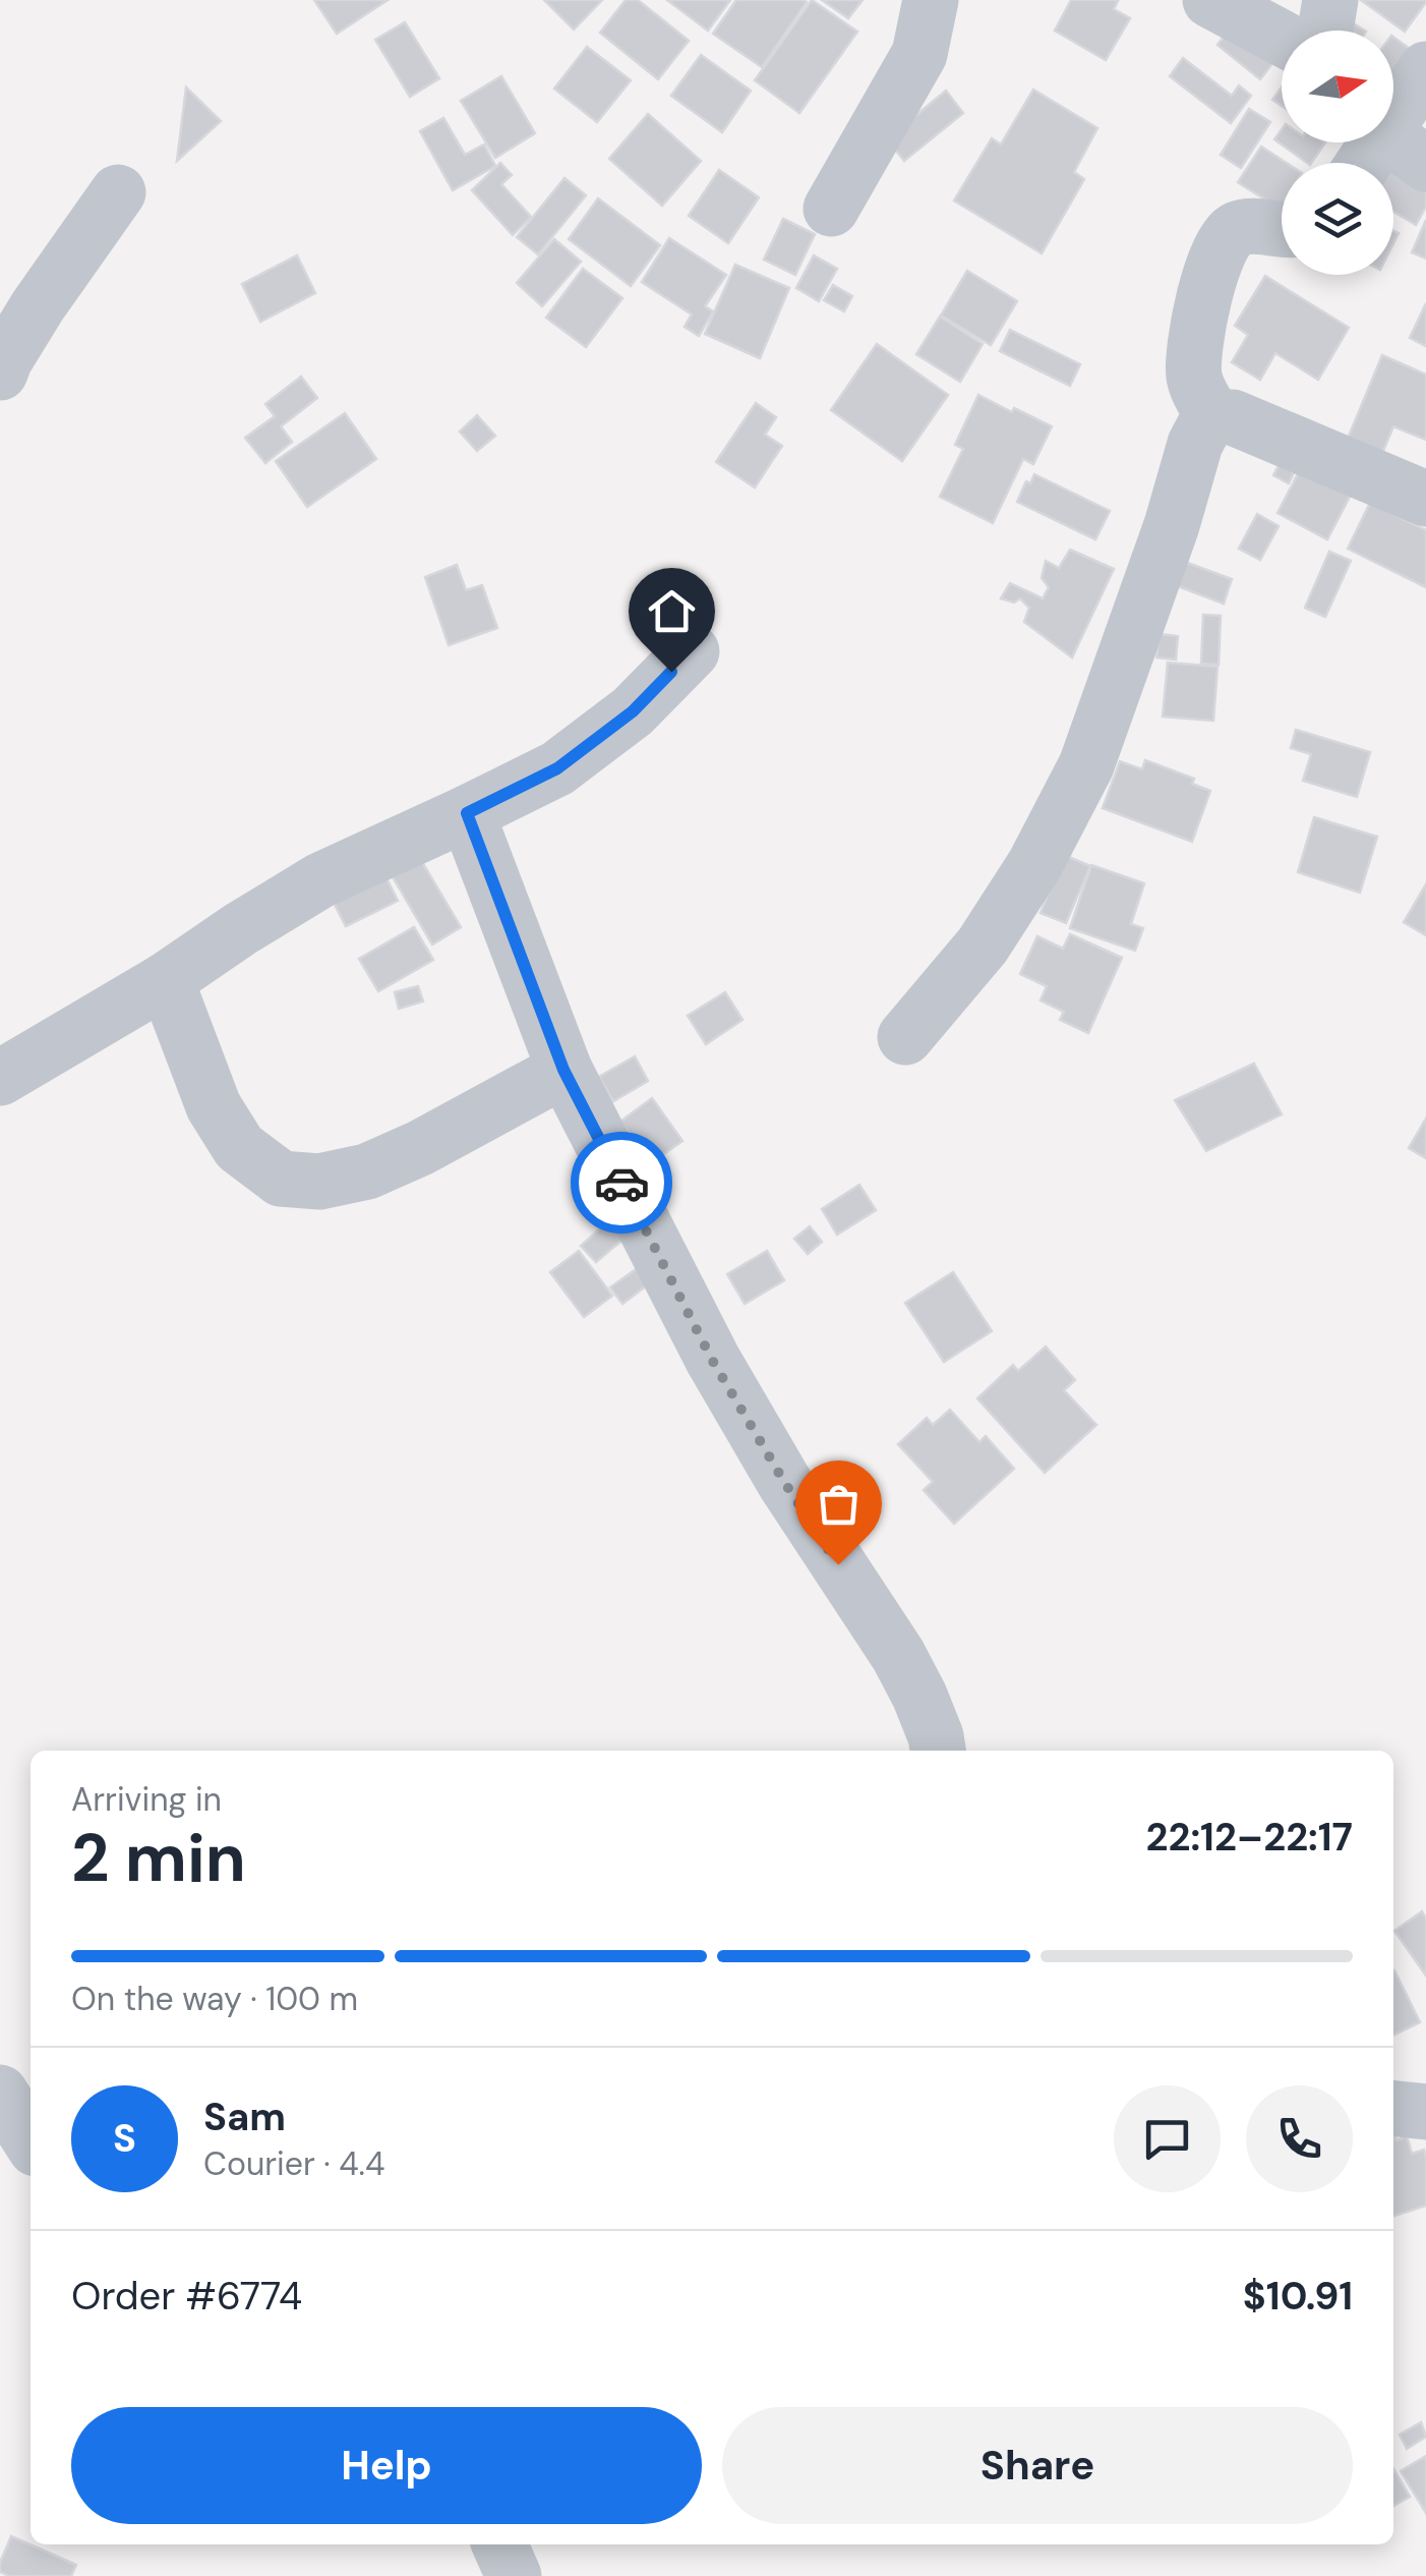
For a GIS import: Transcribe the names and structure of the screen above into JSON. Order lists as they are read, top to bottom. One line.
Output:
{"north":"right","page":{"heading":["2 min","Arriving in","22:12–22:17"],"panel":["Sam","Courier · 4.4","Order #6774","$10.91"],"bar":"On the way · 100 m","round":"S","buttons":["Help","Share"]}}
